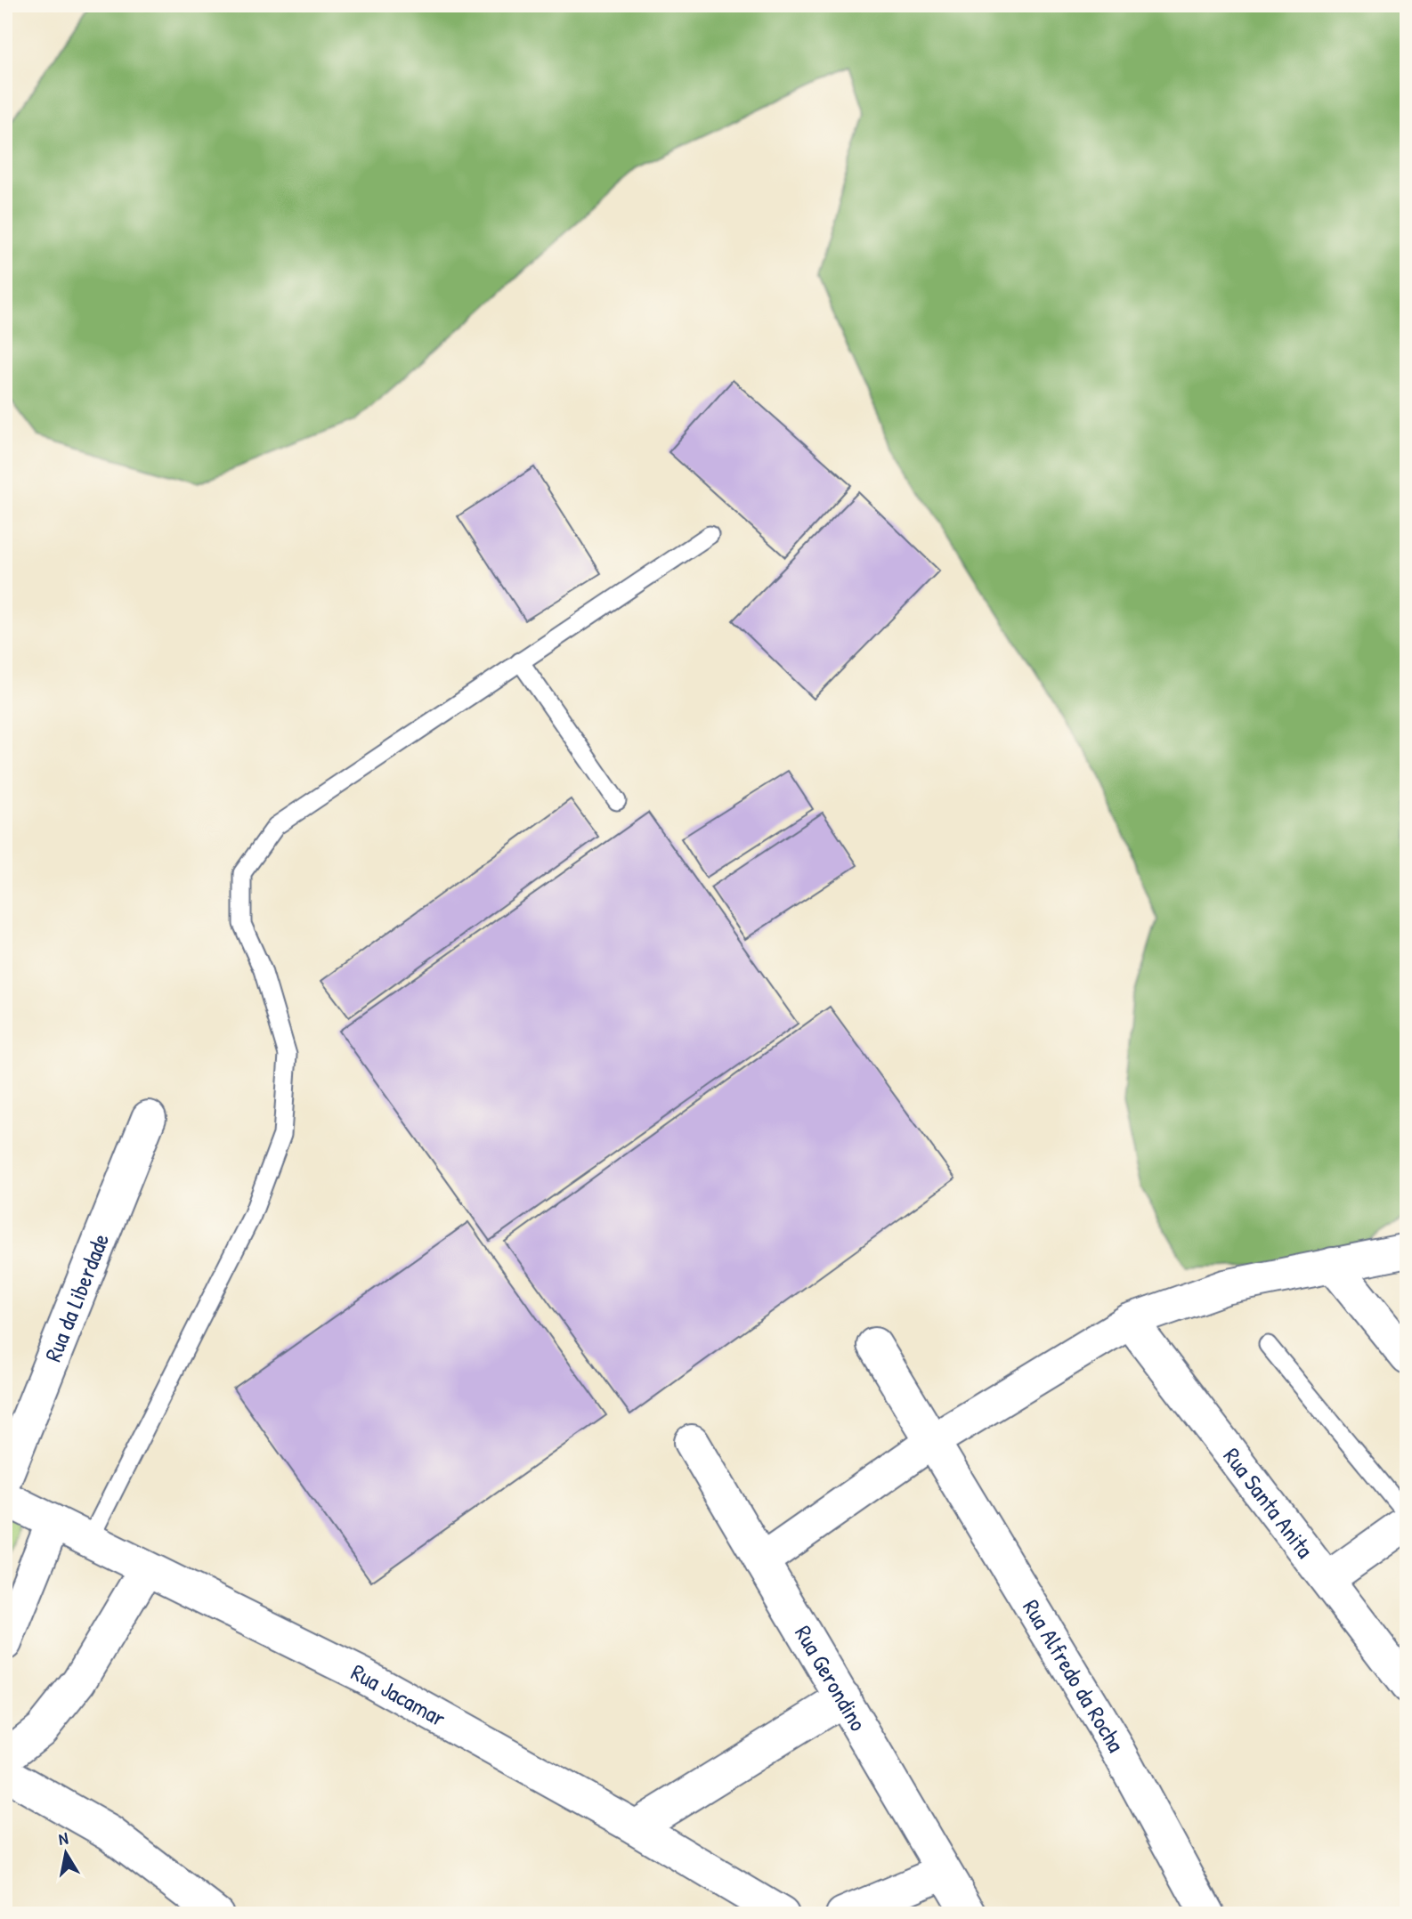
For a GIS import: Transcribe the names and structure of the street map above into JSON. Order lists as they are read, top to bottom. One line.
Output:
{"streets":{"street":["Rua da Liberdade","Rua Santa Anita","Rua Alfredo da Rocha","Rua Gerondino","Rua Jacamar"]},"north":"top"}
